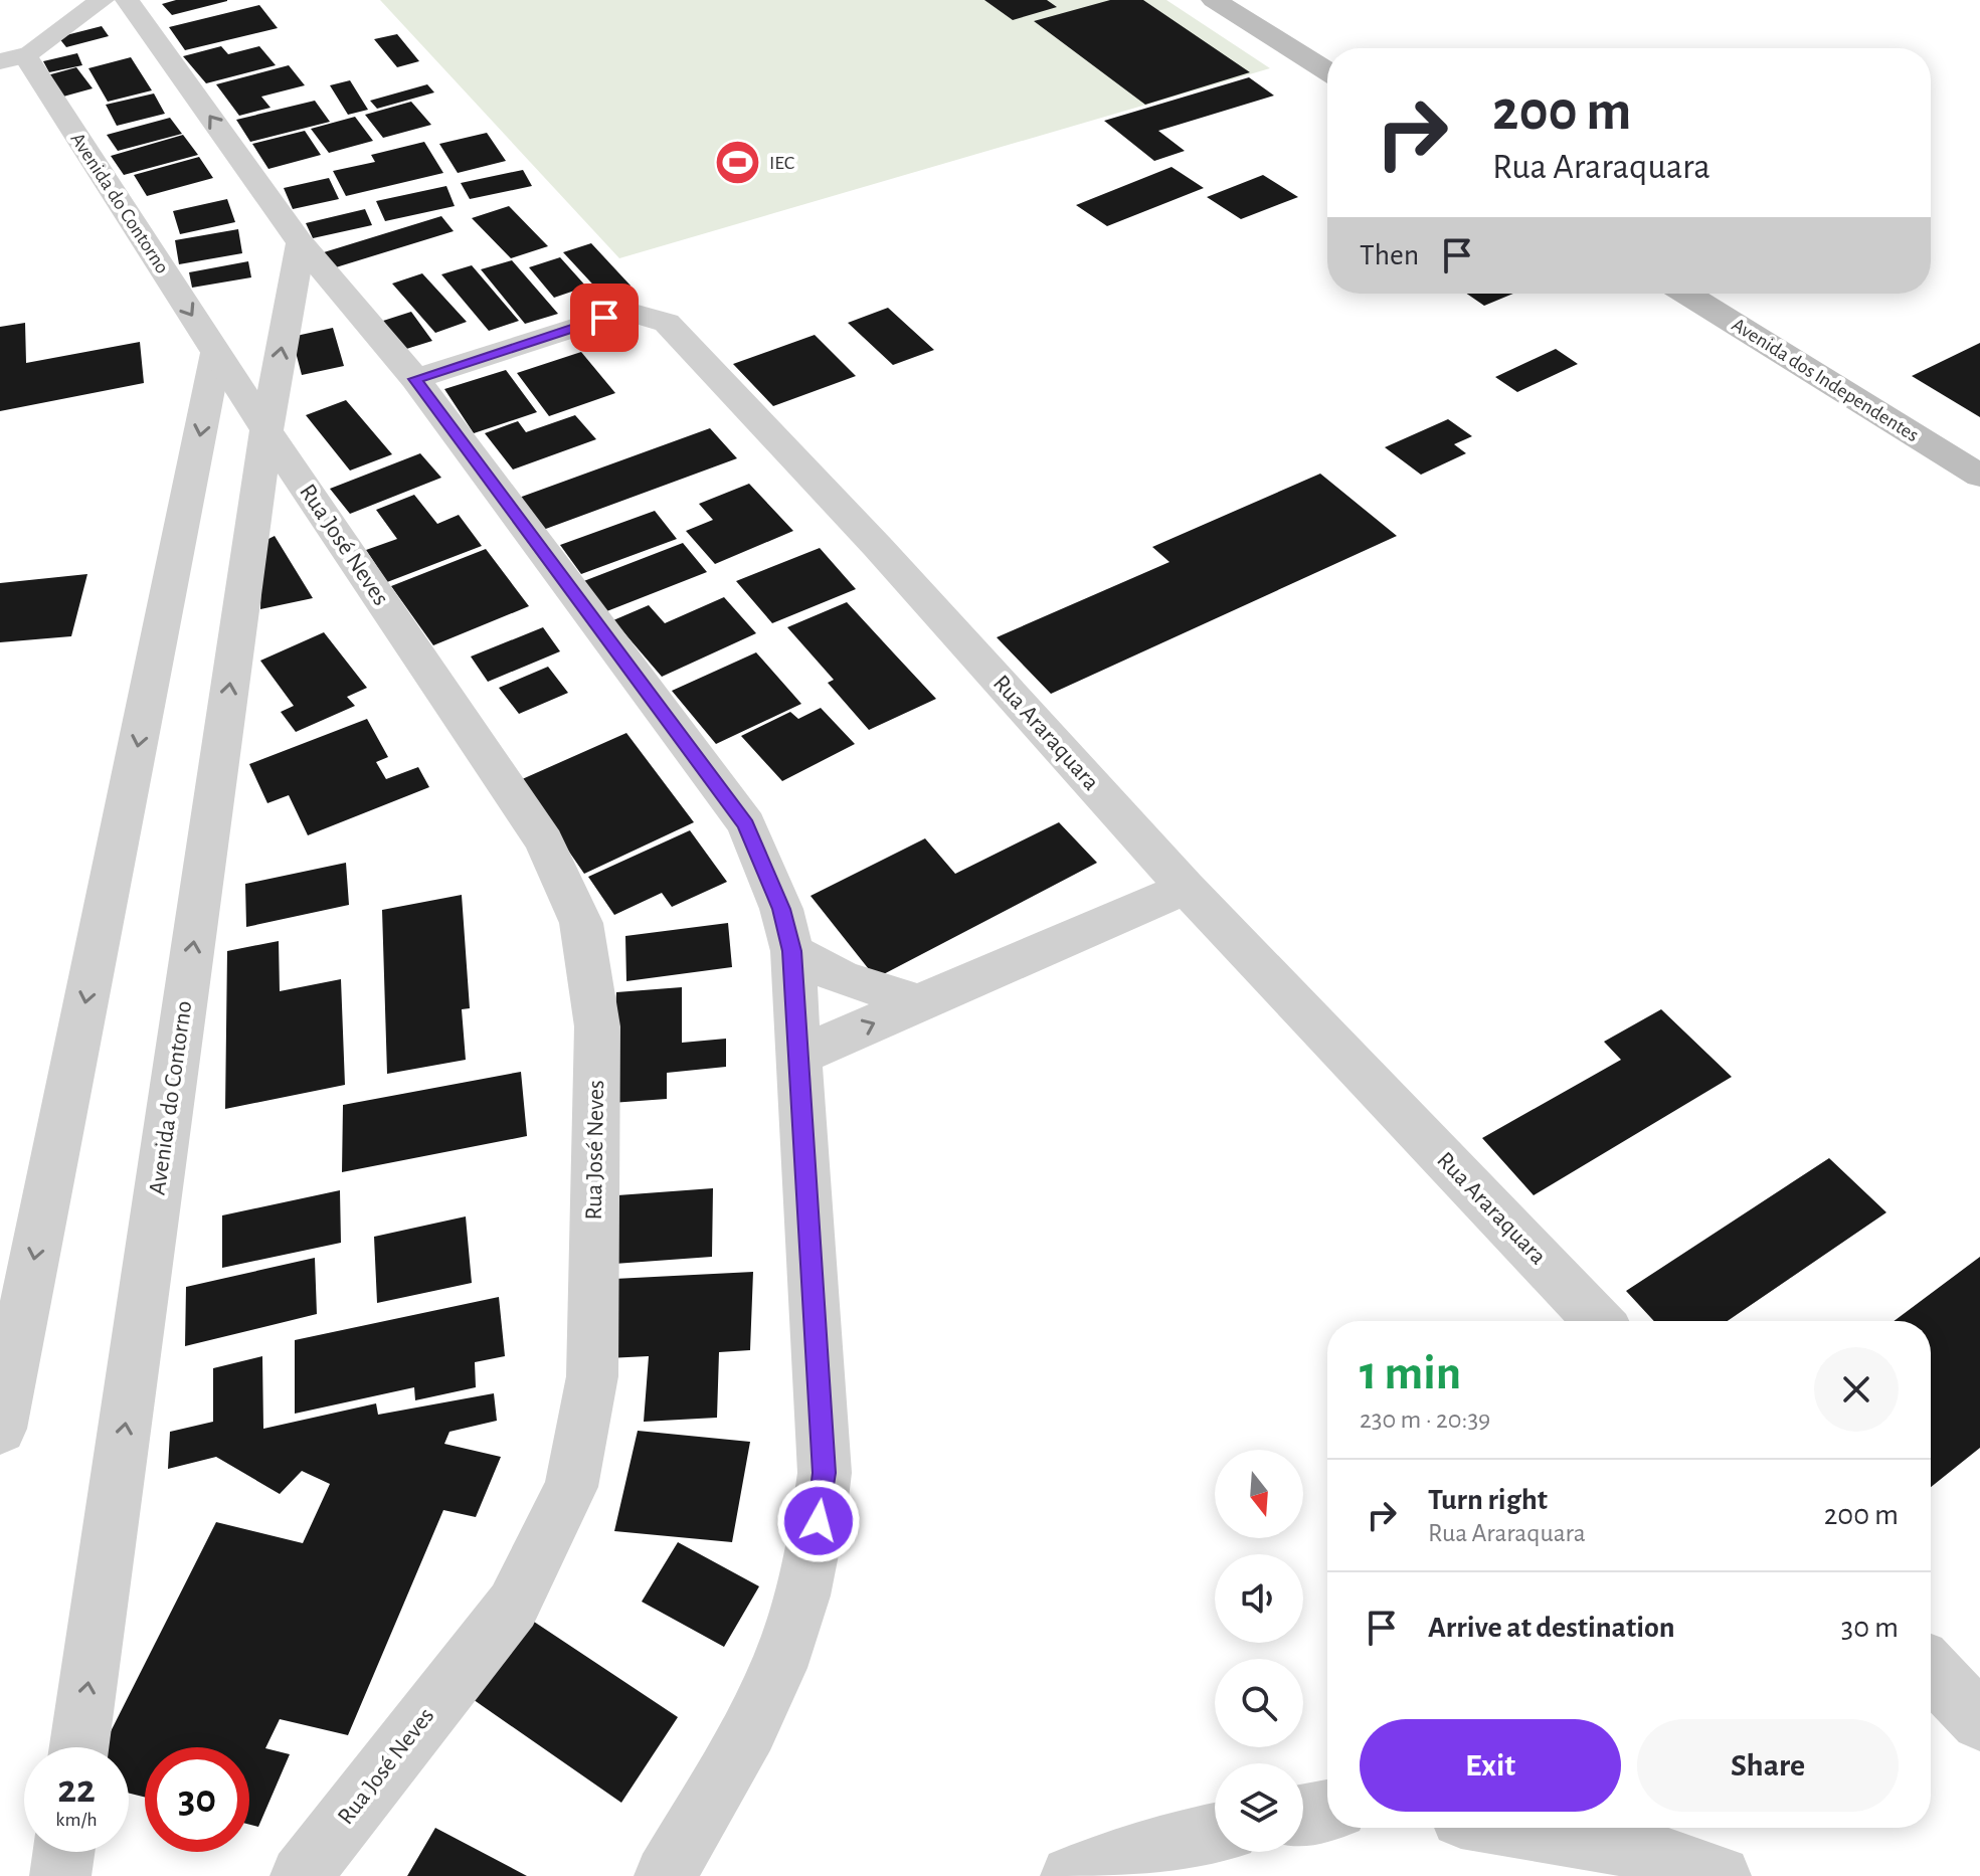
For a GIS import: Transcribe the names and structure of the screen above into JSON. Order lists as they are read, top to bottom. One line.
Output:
{"streets":{"main road":["Avenida dos Independentes"],"street":["Avenida do Contorno","Rua José Neves","Rua Araraquara"]},"crossings":[["Avenida do Contorno","Rua José Neves"]],"places":{"sports":["IEC"]},"north":"bottom","page":{"turn":["200 m","Rua Araraquara"],"then":"Then","heading":["1 min","230 m · 20:39"],"list":[{"name":"Turn right","note":"Rua Araraquara","value":"200 m"},{"name":"Arrive at destination","value":"30 m"}],"buttons":["Exit","Share"],"speed":"22 km/h","limit":"30"}}
